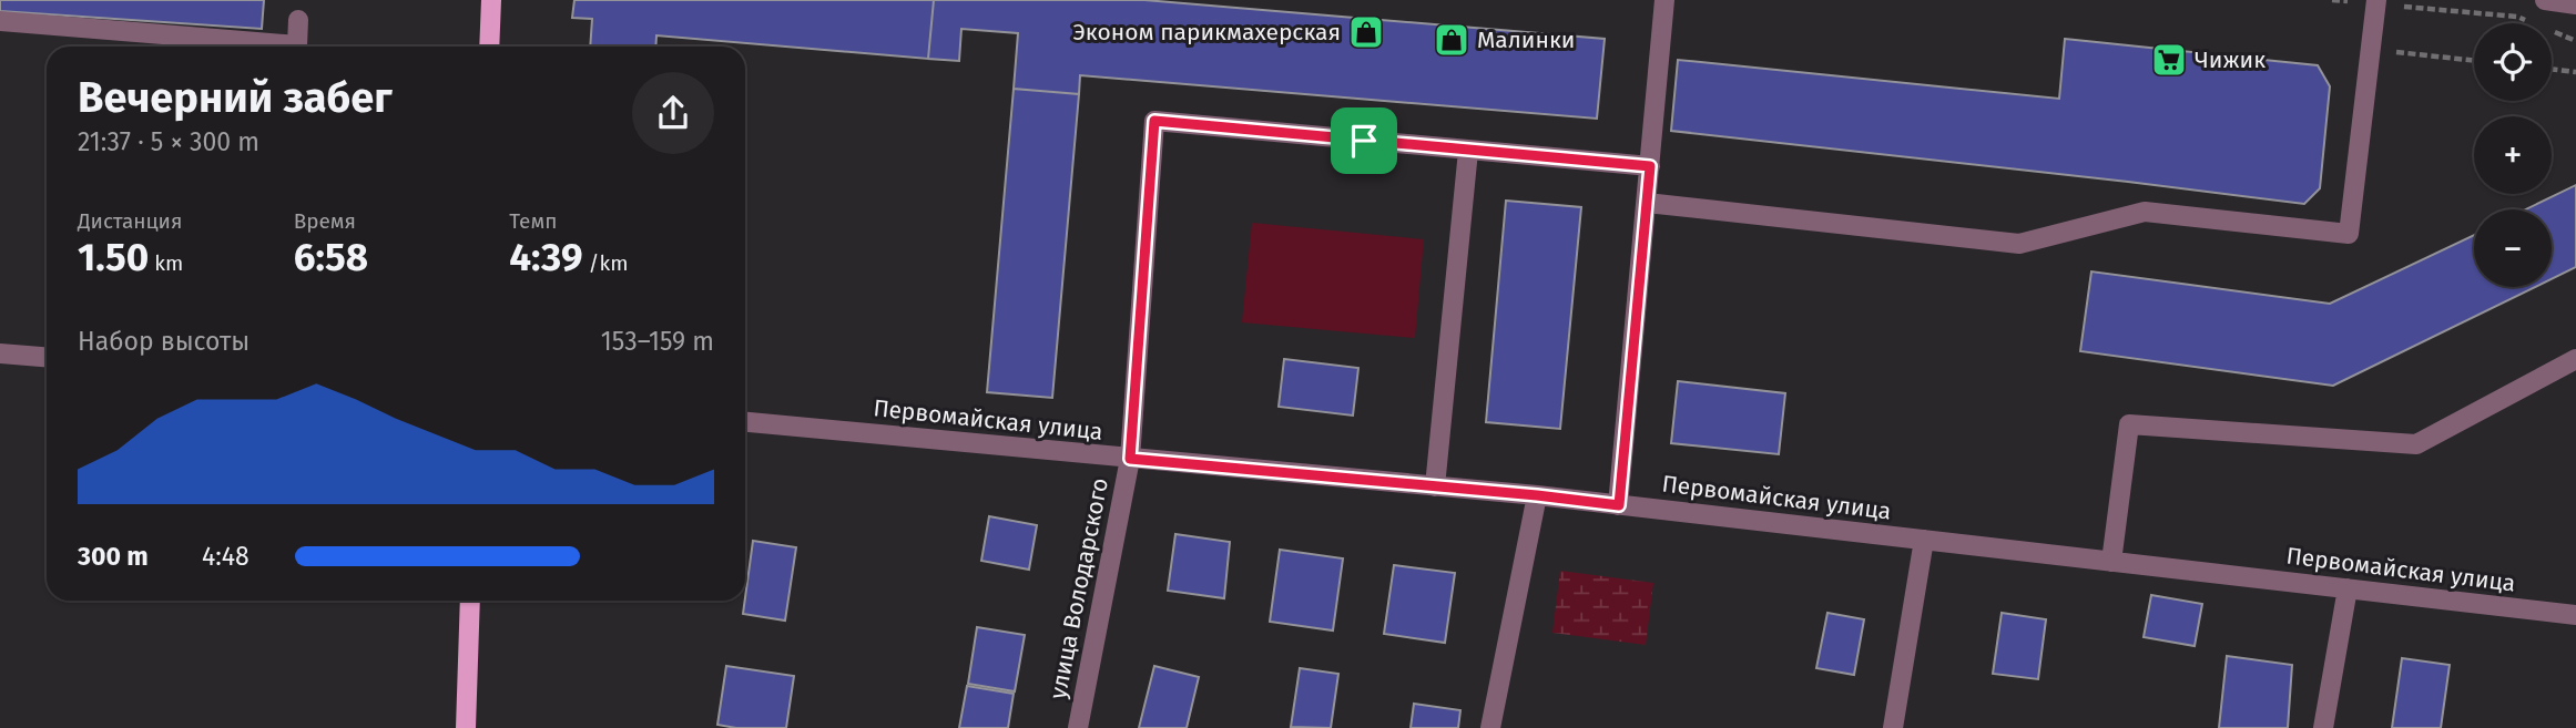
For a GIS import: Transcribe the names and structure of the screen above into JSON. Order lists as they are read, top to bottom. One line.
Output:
{"streets":{"street":["Первомайская улица","улица Володарского"]},"crossings":[["Первомайская улица","улица Володарского"]],"places":{"shop":["Эконом парикмахерская","Малинки"],"supermarket":["Чижик"]},"page":{"map_buttons":["+","−"],"heading":["Вечерний забег","21:37 · 5 × 300 m"],"stats":[["Дистанция","1.50 km"],["Время","6:58"],["Темп","4:39 /km"]],"chart":["Набор высоты","153–159 m"],"list":[{"name":"300 m","note":"4:48"}]}}
